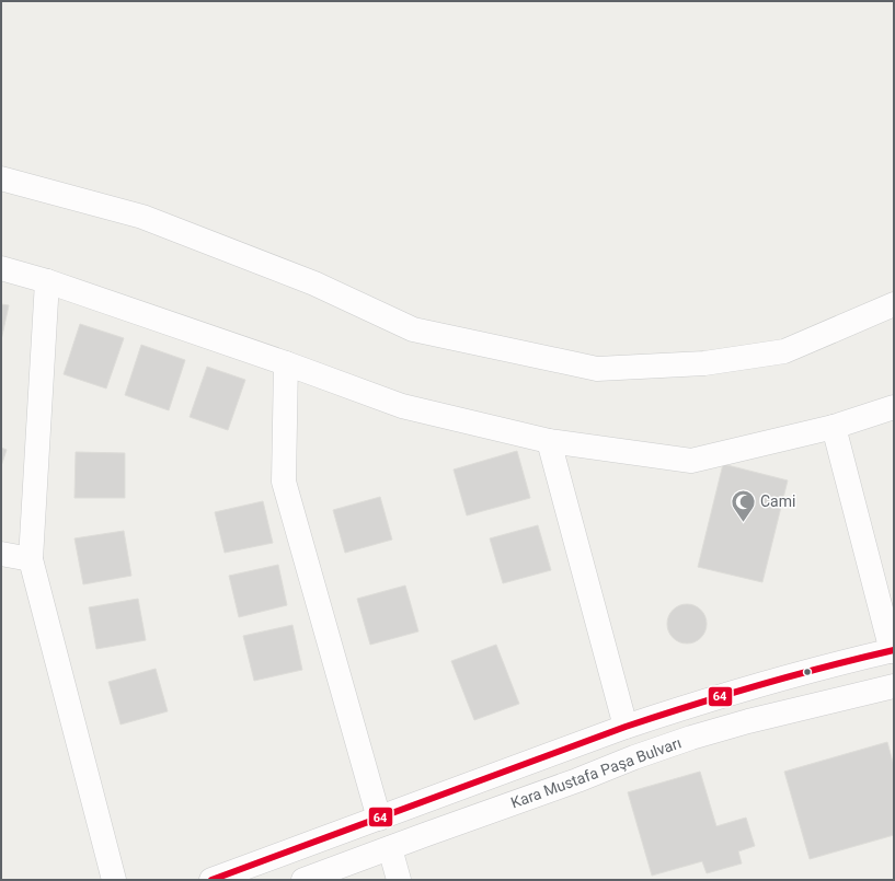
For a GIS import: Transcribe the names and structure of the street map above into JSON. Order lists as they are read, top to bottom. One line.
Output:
{"streets":{"street":["Kara Mustafa Paşa Bulvarı"]},"places":{"mosque":["Cami"]},"lines":["transit line 64"]}
